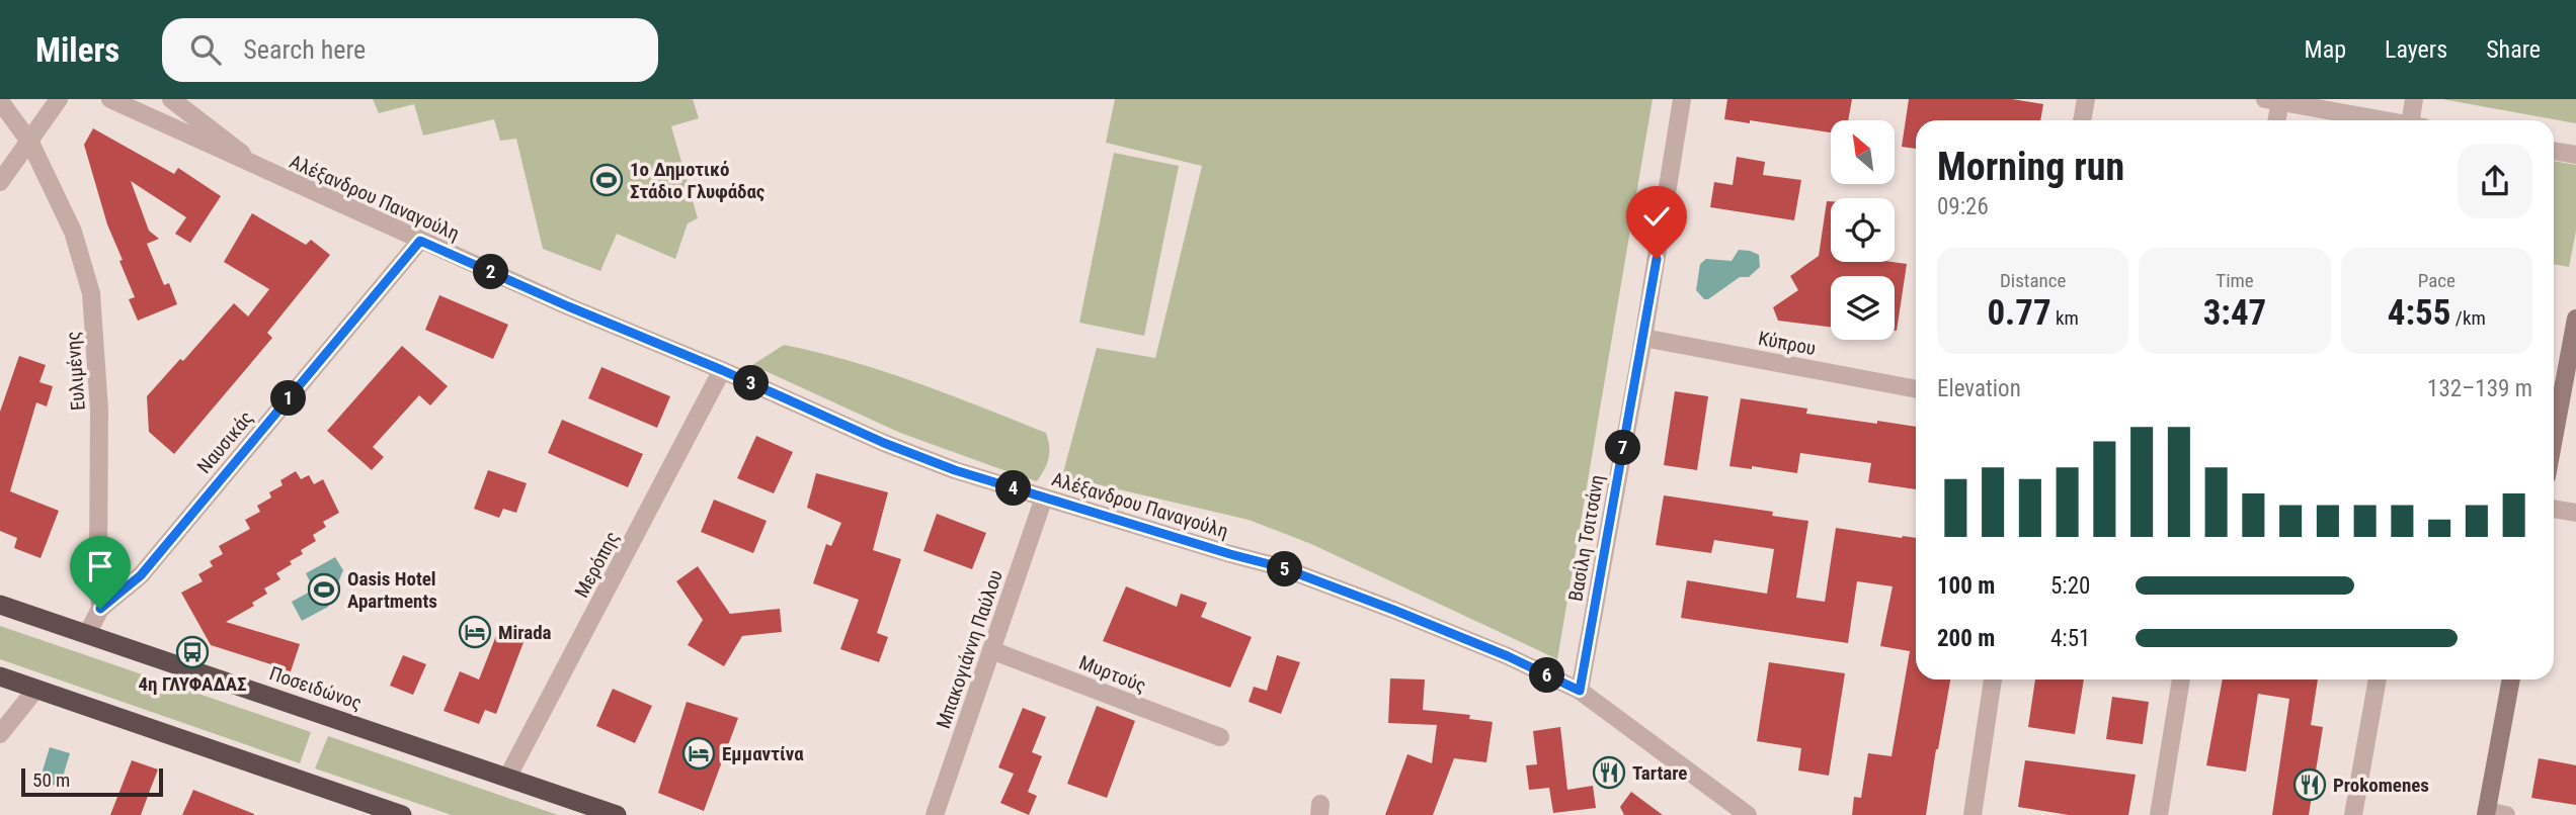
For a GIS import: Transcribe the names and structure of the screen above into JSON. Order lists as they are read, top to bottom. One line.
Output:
{"streets":{"highway":["Ποσειδώνος"],"street":["Αλέξανδρου Παναγούλη","Κύπρου","Ευλιμένης","Ναυσικάς","Βασίλη Τσιτσάνη","Μερόπης","Μπακογιάννη Παύλου","Μυρτούς"]},"crossings":[["Αλέξανδρου Παναγούλη","Ναυσικάς"],["Αλέξανδρου Παναγούλη","Βασίλη Τσιτσάνη"],["Αλέξανδρου Παναγούλη","Μερόπης"],["Αλέξανδρου Παναγούλη","Μπακογιάννη Παύλου"],["Κύπρου","Βασίλη Τσιτσάνη"],["Ευλιμένης","Ναυσικάς"],["Ναυσικάς","Ποσειδώνος"],["Μερόπης","Ποσειδώνος"],["Μπακογιάννη Παύλου","Μυρτούς"]],"places":{"sports":["1ο Δημοτικό Στάδιο Γλυφάδας","Oasis Hotel Apartments"],"hotel":["Mirada","Εμμαντίνα"],"bus stop":["4η ΓΛΥΦΑΔΑΣ"],"restaurant":["Tartare","Prokomenes"]},"scale_bar":"50 m","north":"top left","page":{"header":"Milers","search":"Search here","nav":["Map","Layers","Share"],"heading":["Morning run","09:26"],"stats":[["Distance","0.77 km"],["Time","3:47"],["Pace","4:55 /km"]],"pins":["2","3","1","7","4","5","6"],"chart":["Elevation","132–139 m"],"list":[{"name":"100 m","note":"5:20"},{"name":"200 m","note":"4:51"}],"scale":"50 m"}}
